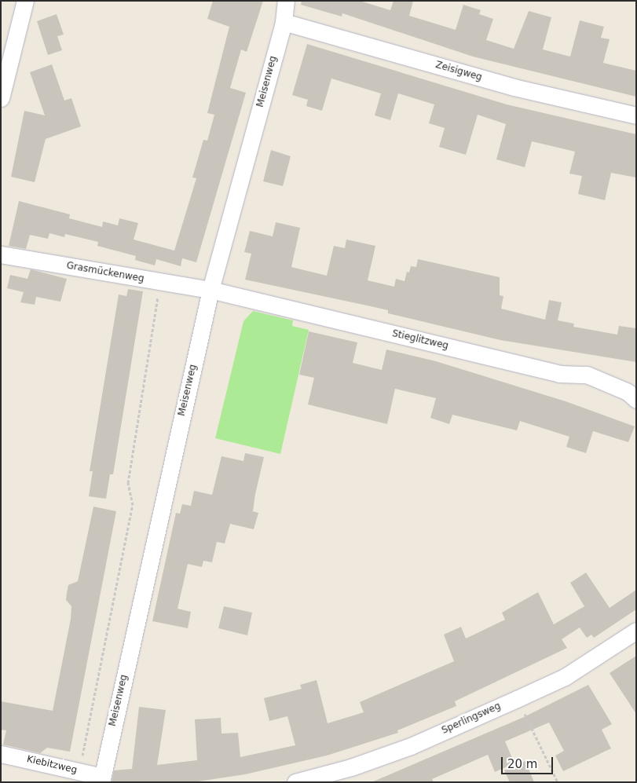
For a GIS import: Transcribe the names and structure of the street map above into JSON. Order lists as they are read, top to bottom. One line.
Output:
{"streets":{"street":["Zeisigweg","Meisenweg","Grasmückenweg","Stieglitzweg","Sperlingsweg","Kiebitzweg"]},"crossings":[["Zeisigweg","Meisenweg"],["Meisenweg","Grasmückenweg"],["Meisenweg","Stieglitzweg"],["Meisenweg","Kiebitzweg"],["Grasmückenweg","Stieglitzweg"]],"scale_bar":"20 m"}
